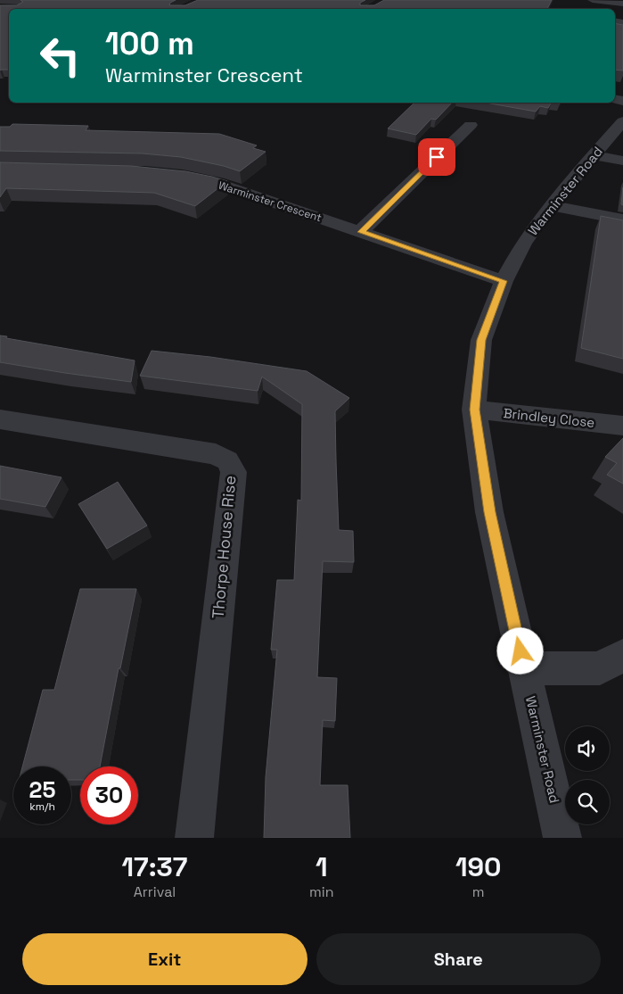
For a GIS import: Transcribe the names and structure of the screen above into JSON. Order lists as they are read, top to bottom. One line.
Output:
{"streets":{"street":["Warminster Road","Warminster Crescent","Brindley Close","Thorpe House Rise"]},"crossings":[["Warminster Road","Warminster Crescent"],["Warminster Road","Brindley Close"]],"page":{"turn":["100 m","Warminster Crescent"],"speed":"25 km/h","limit":"30","eta":["17:37","Arrival","1","min","190","m"],"buttons":["Exit","Share"]}}
